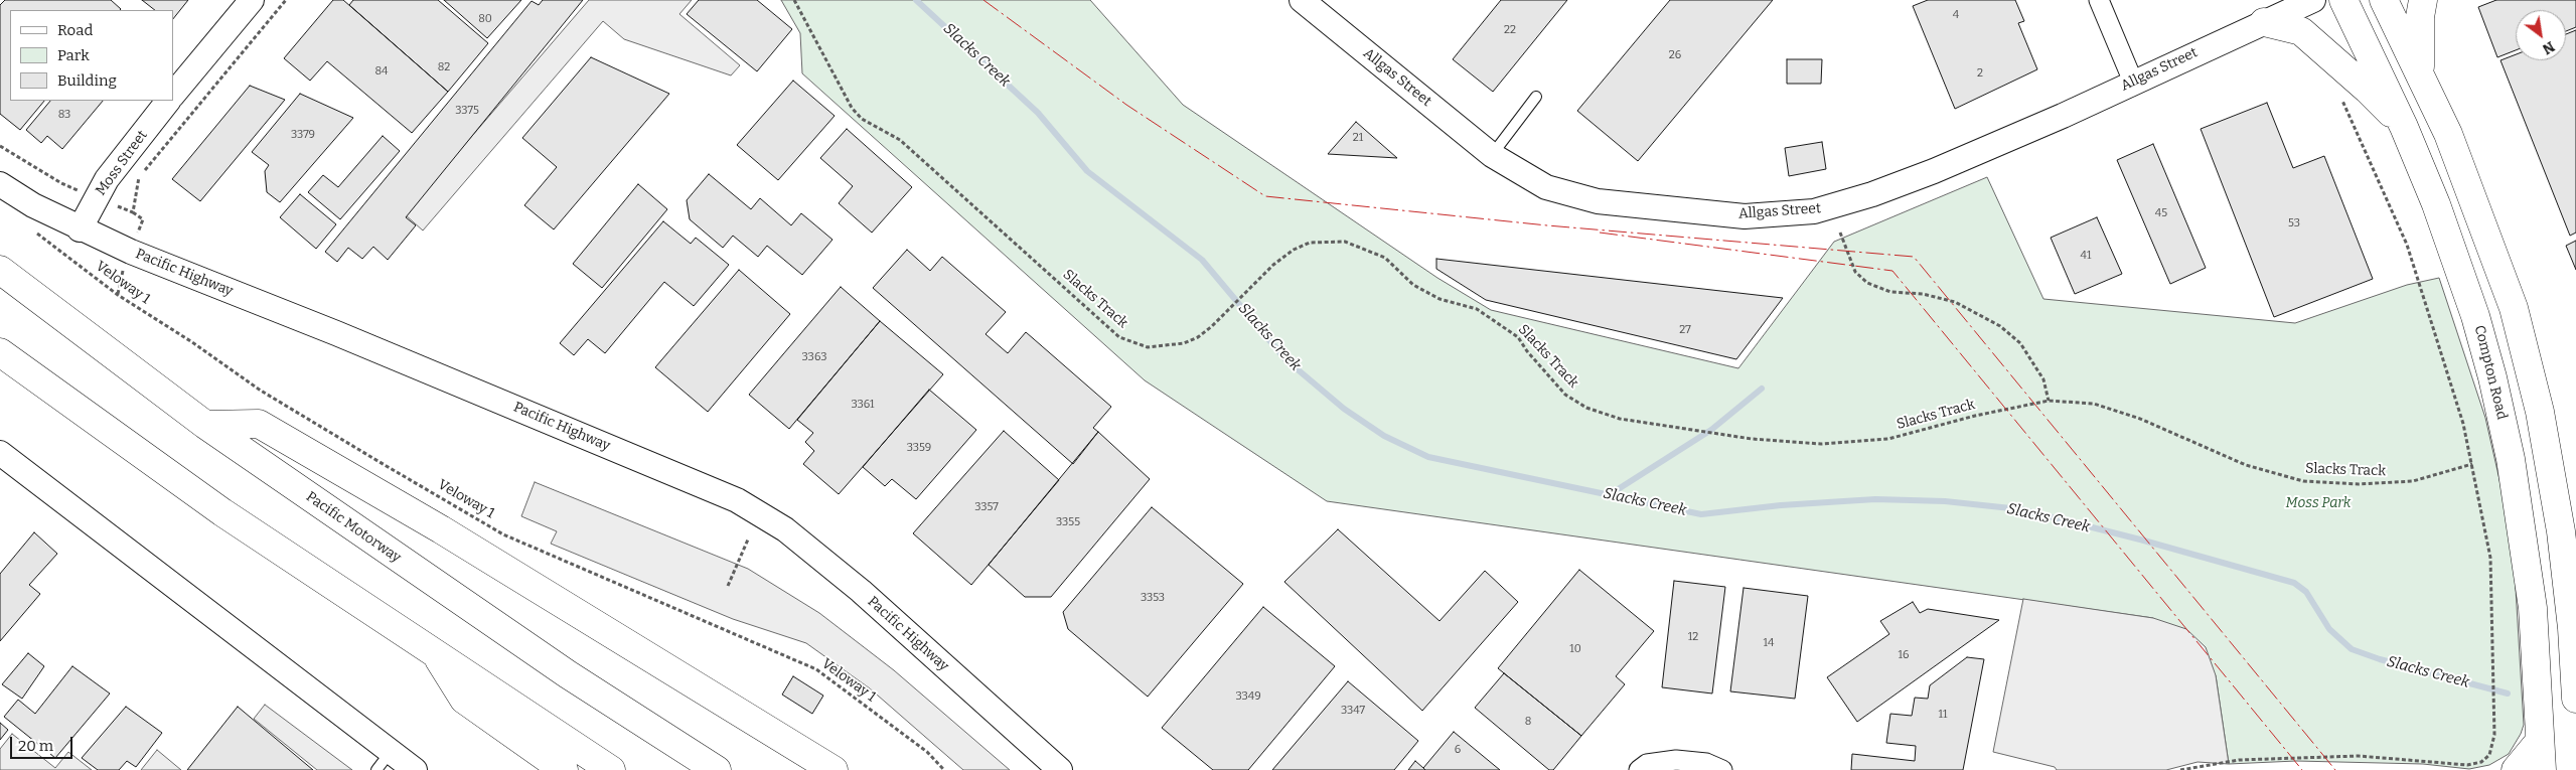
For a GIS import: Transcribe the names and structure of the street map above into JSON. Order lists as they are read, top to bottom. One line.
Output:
{"streets":{"main road":["Compton Road","Pacific Motorway"],"street":["Allgas Street","Moss Street","Pacific Highway"],"path":["Veloway 1","Slacks Track"]},"crossings":[["Moss Street","Pacific Highway"]],"water":["Slacks Creek"],"parks":["Moss Park"],"house_numbers":["4","80","22","26","82","84","2","3375","83","3379","21","45","53","41","27","3363","3361","3359","3357","3355","3353","12","14","10","16","3349","3347","11","8","6"],"legend":["Road","Park","Building"],"scale_bar":"20 m","north":"bottom right"}
